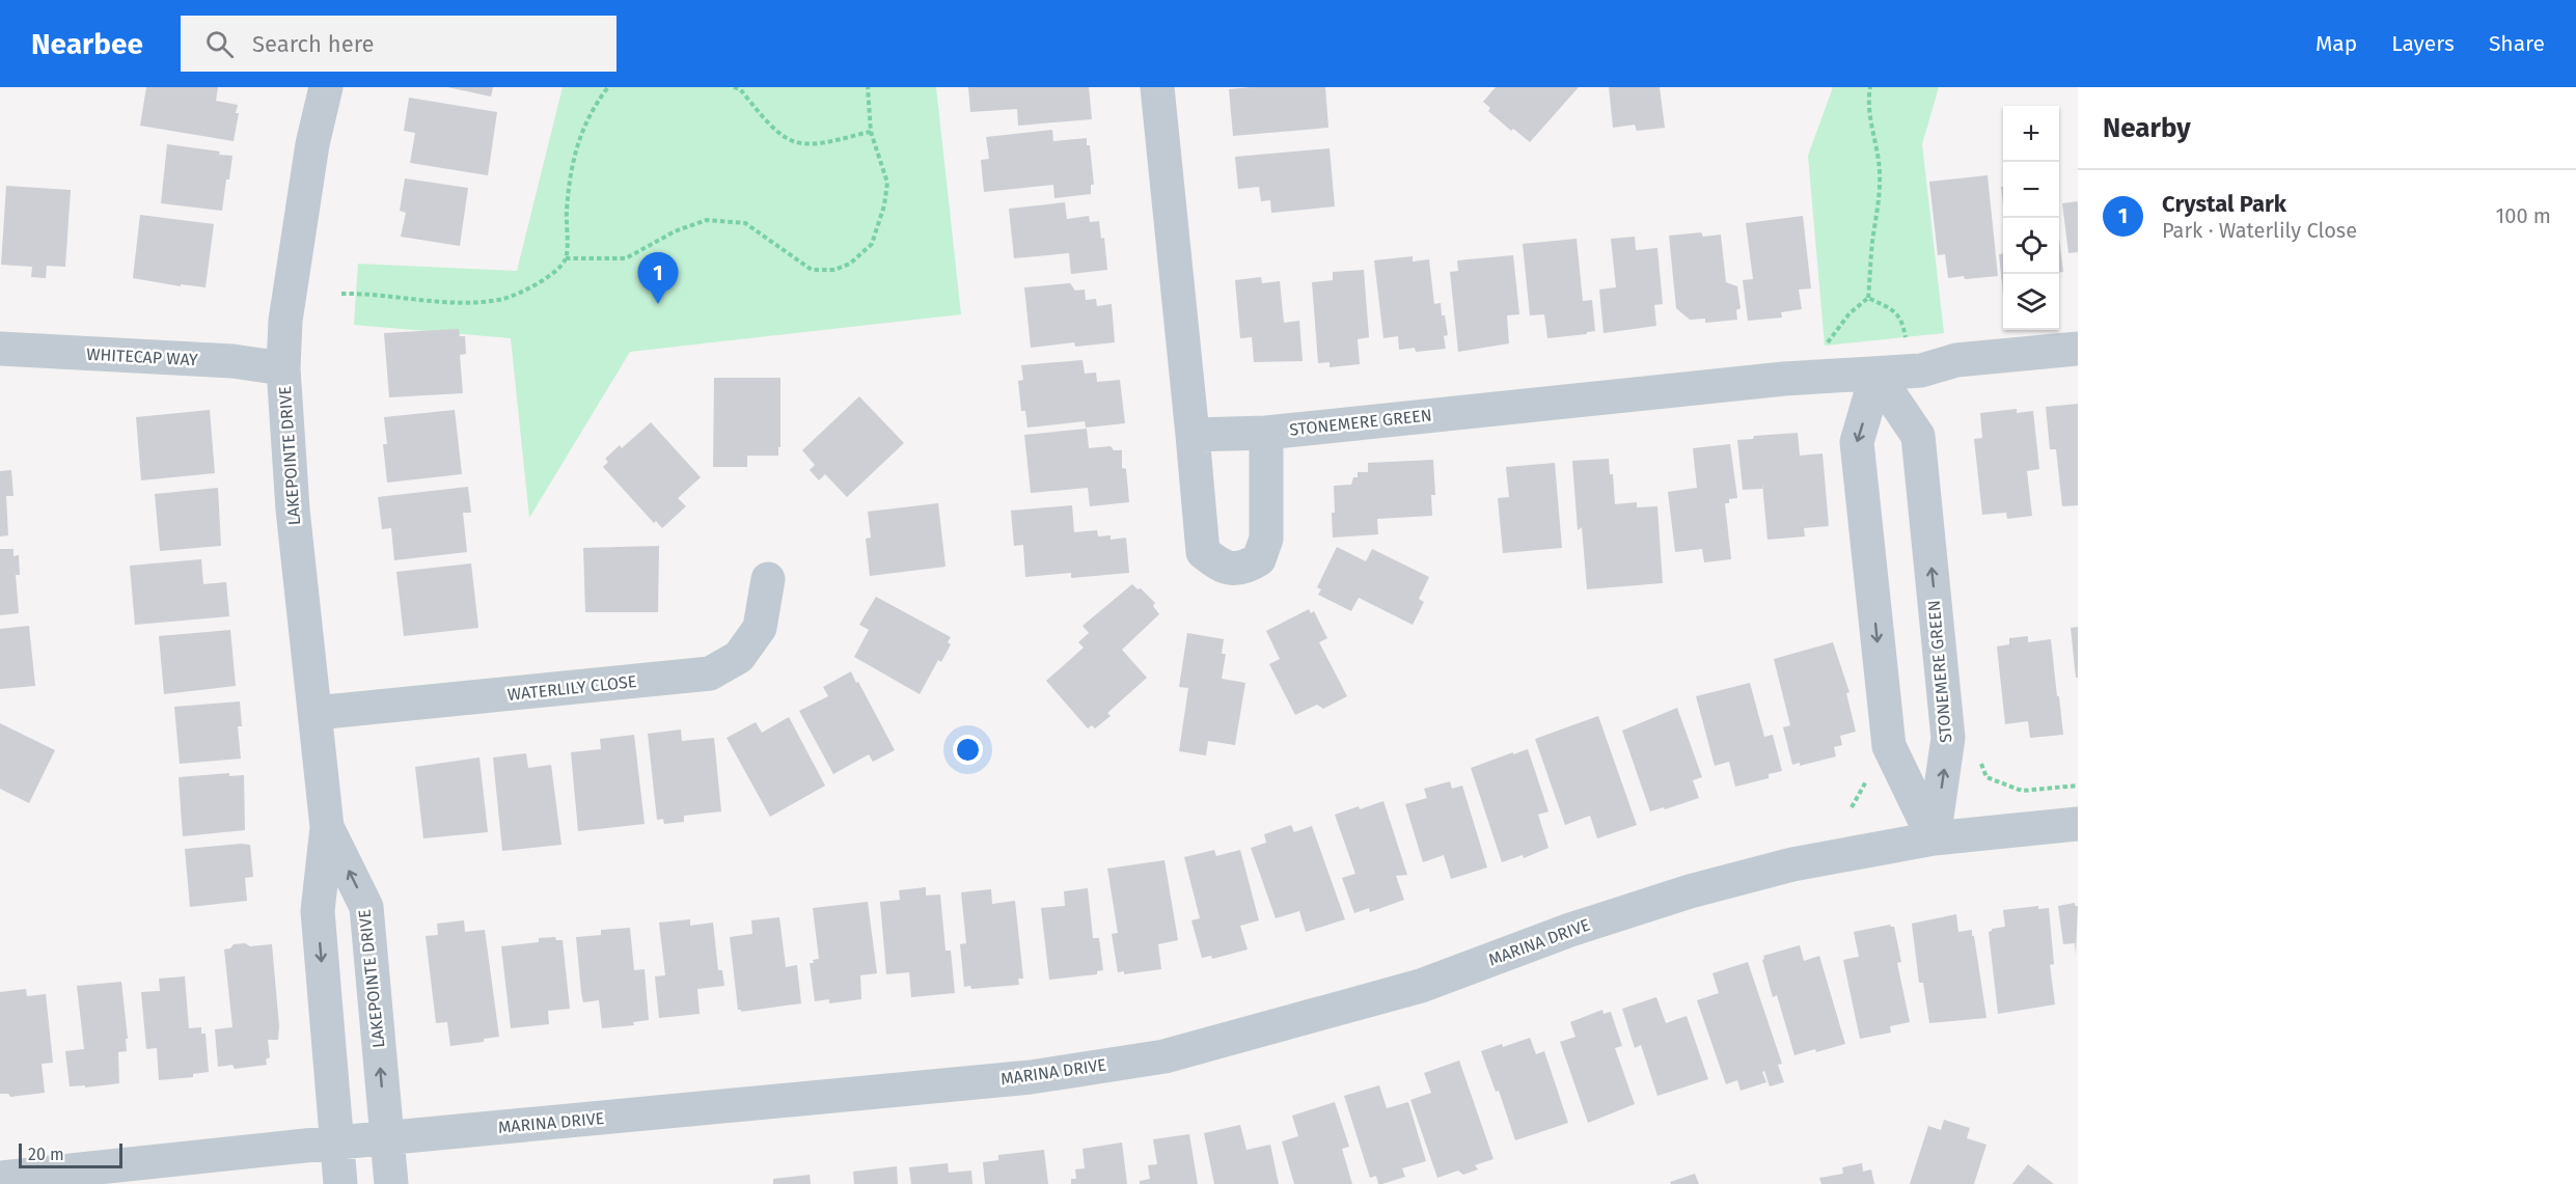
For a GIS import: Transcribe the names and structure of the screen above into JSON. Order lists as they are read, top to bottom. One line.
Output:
{"streets":{"street":["WHITECAP WAY","STONEMERE GREEN","LAKEPOINTE DRIVE","WATERLILY CLOSE","MARINA DRIVE"]},"crossings":[["WHITECAP WAY","LAKEPOINTE DRIVE"],["STONEMERE GREEN","MARINA DRIVE"],["LAKEPOINTE DRIVE","WATERLILY CLOSE"],["LAKEPOINTE DRIVE","MARINA DRIVE"]],"scale_bar":"20 m","page":{"header":"Nearbee","search":"Search here","nav":["Map","Layers","Share"],"heading":"Nearby","map_buttons":["+","−"],"list":[{"mark":"1","name":"Crystal Park","note":"Park · Waterlily Close","value":"100 m"}],"pins":"1","scale":"20 m"}}
